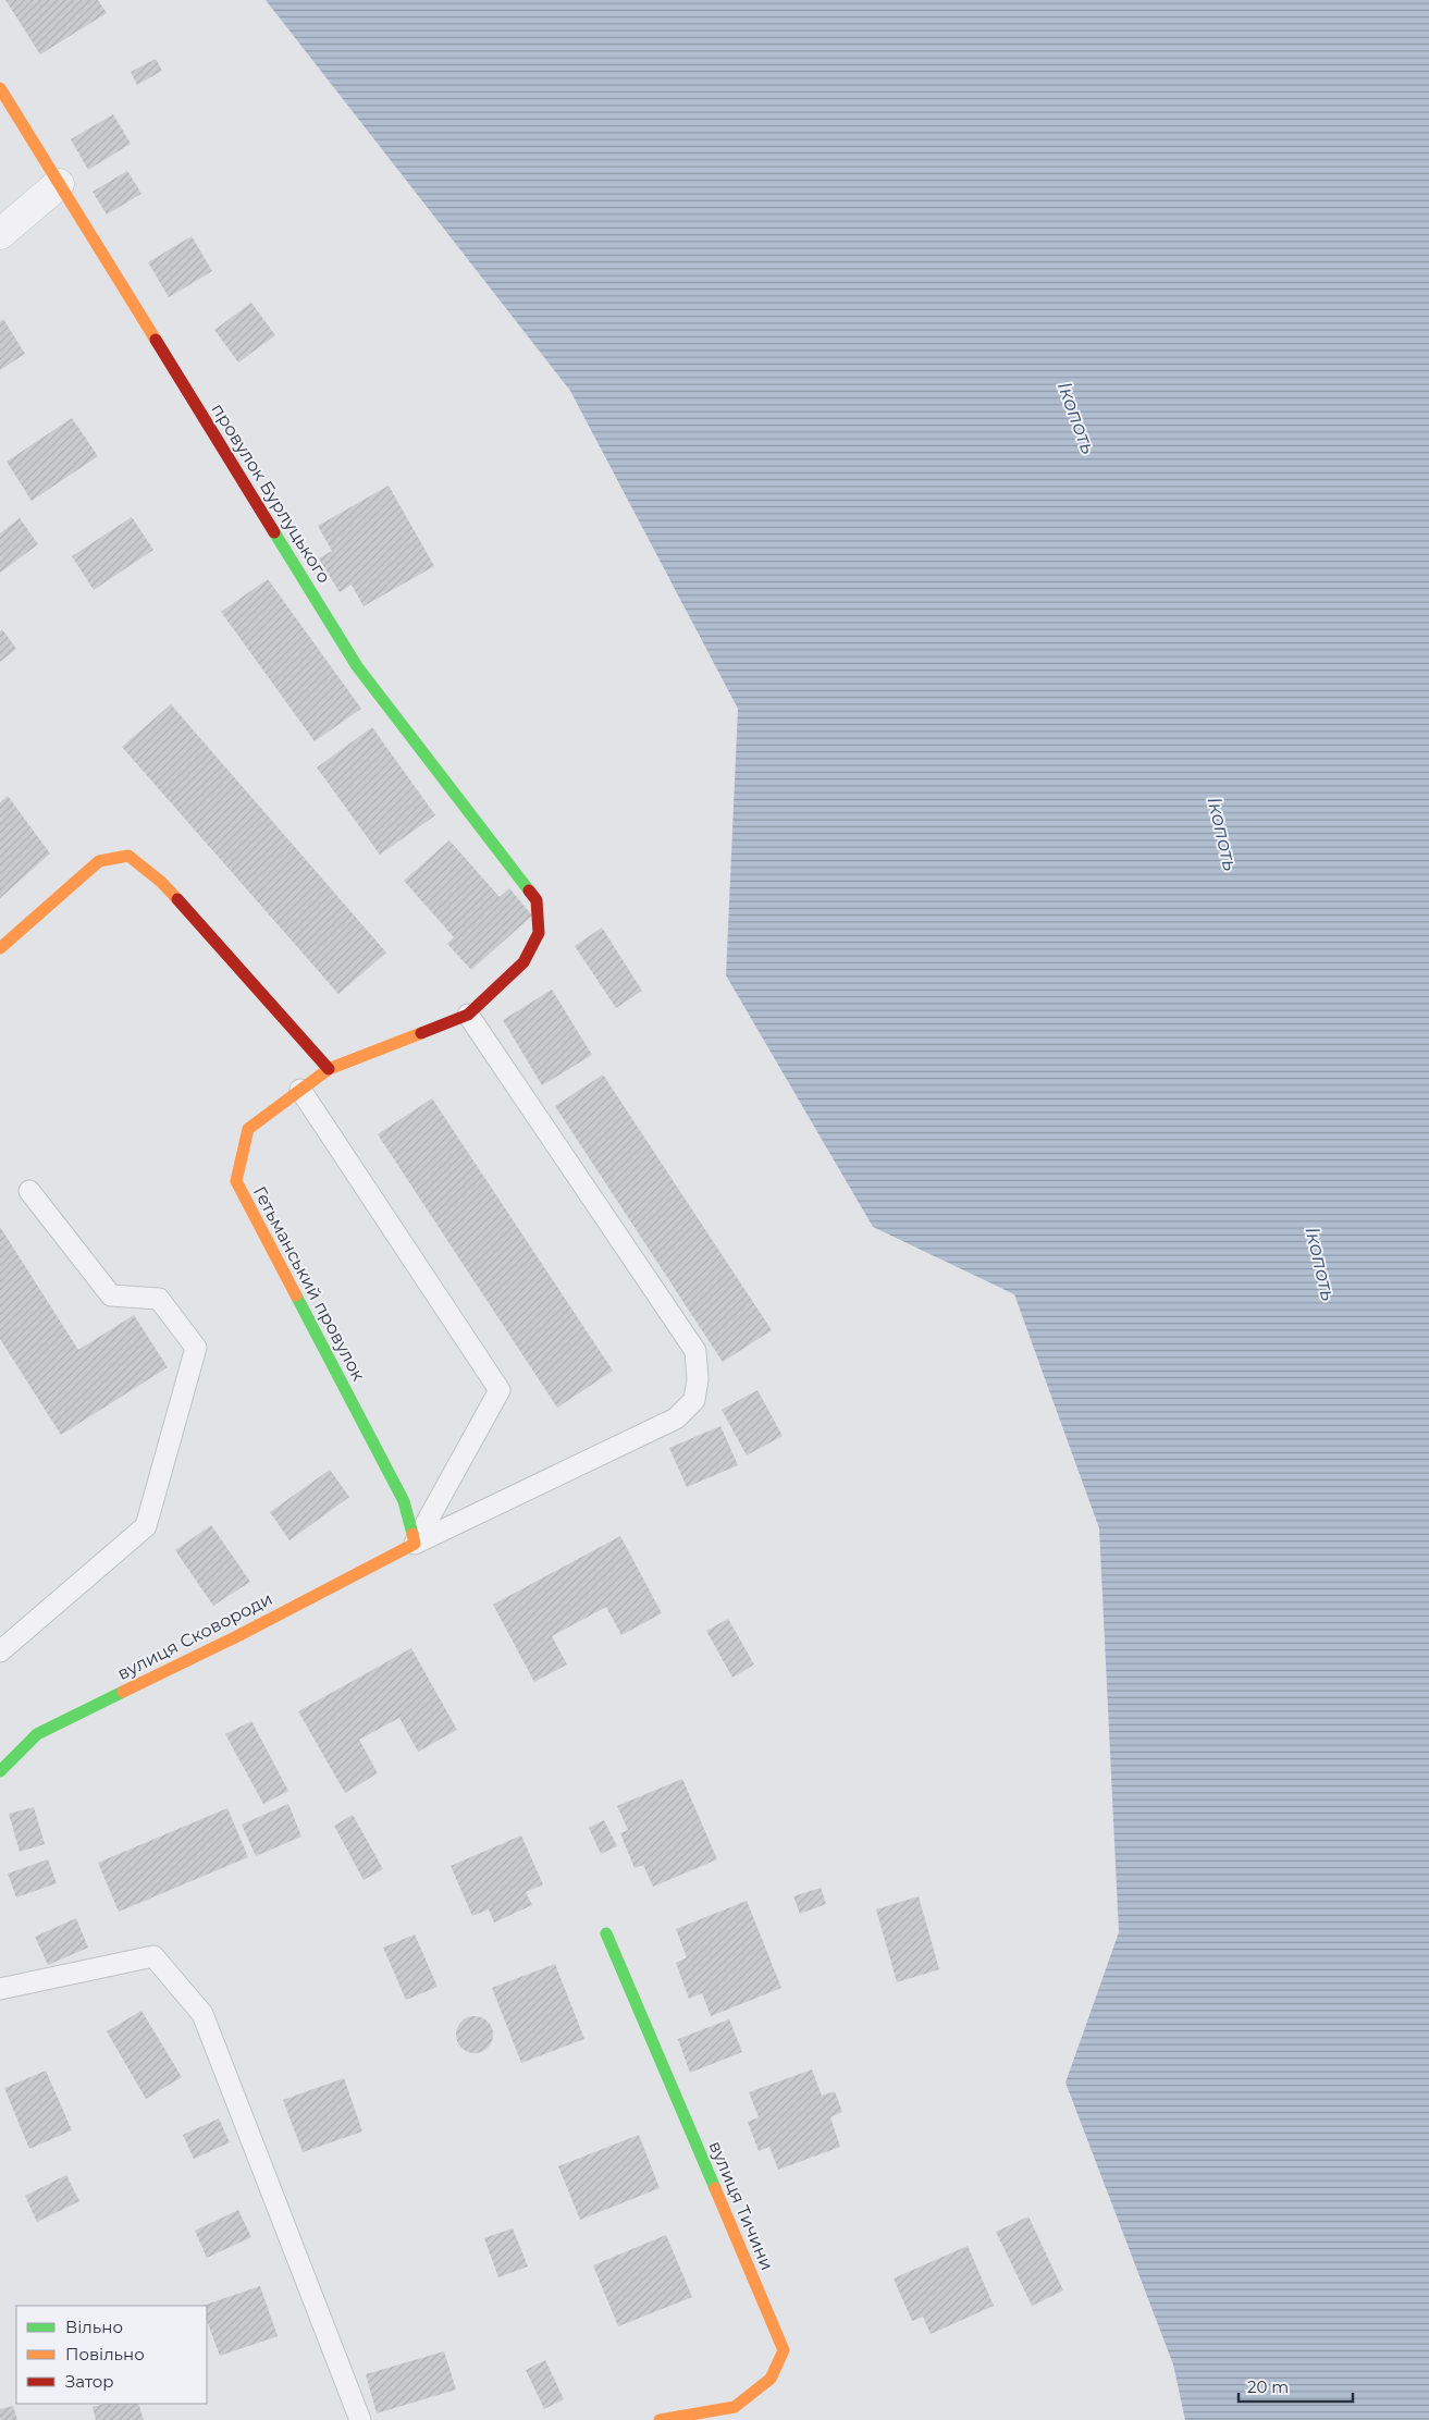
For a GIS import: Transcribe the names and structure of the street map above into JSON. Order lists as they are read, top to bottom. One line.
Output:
{"streets":{"street":["провулок Бурлуцького","Гетьманський провулок","вулиця Сковороди","вулиця Тичини"]},"crossings":[["провулок Бурлуцького","Гетьманський провулок"],["Гетьманський провулок","вулиця Сковороди"]],"water":["Ікопоть"],"legend":["Вільно","Повільно","Затор"],"scale_bar":"20 m"}
